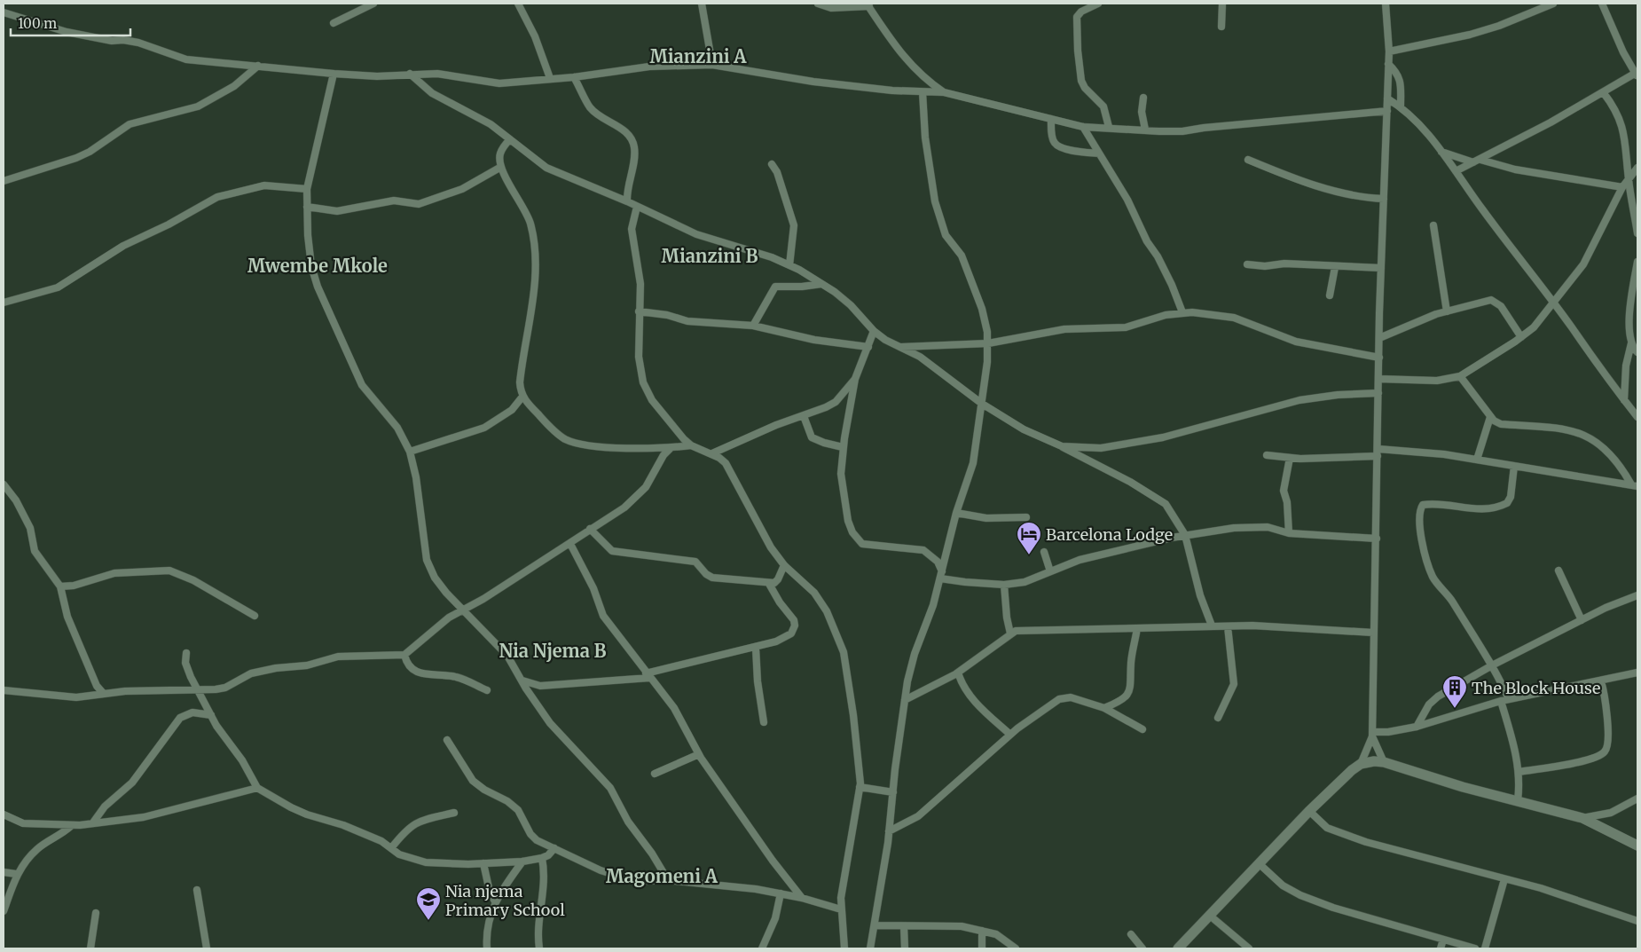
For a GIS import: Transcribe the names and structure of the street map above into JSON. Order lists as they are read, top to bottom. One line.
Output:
{"districts":["Mianzini A","Mianzini B","Mwembe Mkole","Nia Njema B","Magomeni A"],"places":{"hotel":["Barcelona Lodge"],"building":["The Block House"],"school or university":["Nia njema Primary School"]},"scale_bar":"100 m"}
